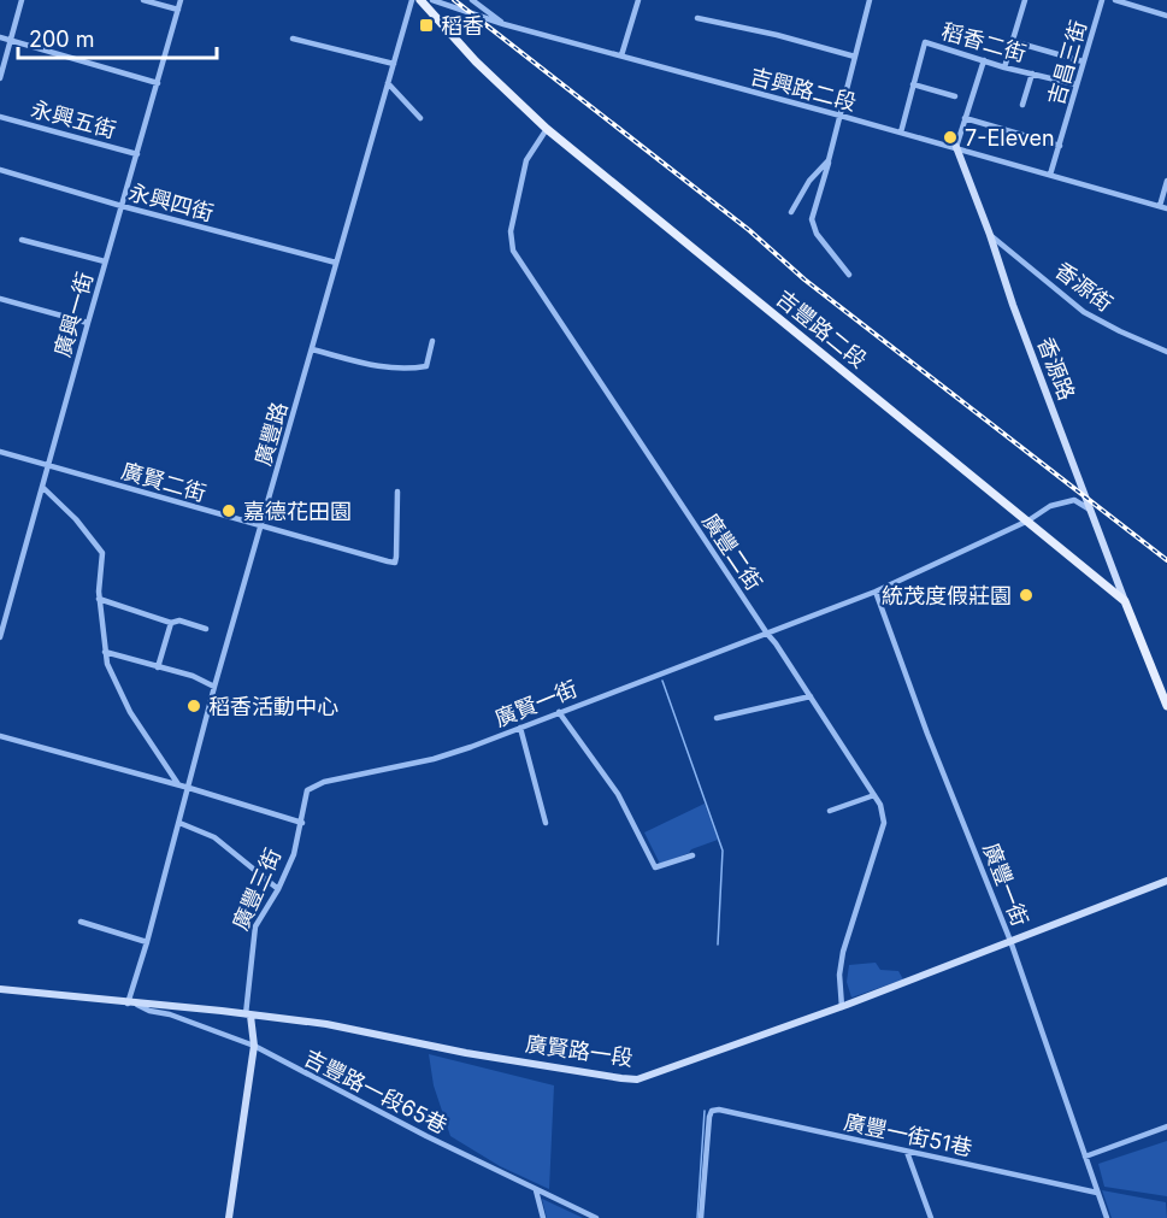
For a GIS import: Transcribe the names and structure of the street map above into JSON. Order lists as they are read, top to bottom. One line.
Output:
{"streets":{"main road":["吉豐路二段"],"street":["稻香二街","吉昌三街","吉興路二段","永興五街","永興四街","香源街","廣興一街","香源路","廣豐路","廣賢二街","廣豐二街","廣賢一街","廣豐一街","廣豐三街","廣賢路一段","吉豐路一段65巷","廣豐一街51巷"]},"crossings":[["稻香二街","吉昌三街"],["吉昌三街","吉興路二段"],["吉興路二段","香源路"],["永興五街","廣興一街"],["永興四街","廣興一街"],["永興四街","廣豐路"],["香源街","香源路"],["廣興一街","廣賢二街"],["吉豐路二段","香源路"],["吉豐路二段","廣豐二街"],["吉豐路二段","廣賢一街"],["香源路","廣賢一街"],["廣豐路","廣賢二街"],["廣豐路","廣賢路一段"],["廣豐二街","廣賢一街"],["廣豐二街","廣賢路一段"],["廣賢一街","廣豐一街"],["廣賢一街","廣豐三街"],["廣豐一街","廣賢路一段"],["廣豐一街","廣豐一街51巷"],["廣豐三街","廣賢路一段"],["廣豐三街","吉豐路一段65巷"],["廣賢路一段","吉豐路一段65巷"]],"places":{"transit":["稻香"],"other":["7-Eleven","嘉德花田園","統茂度假莊園","稻香活動中心"]},"scale_bar":"200 m"}
